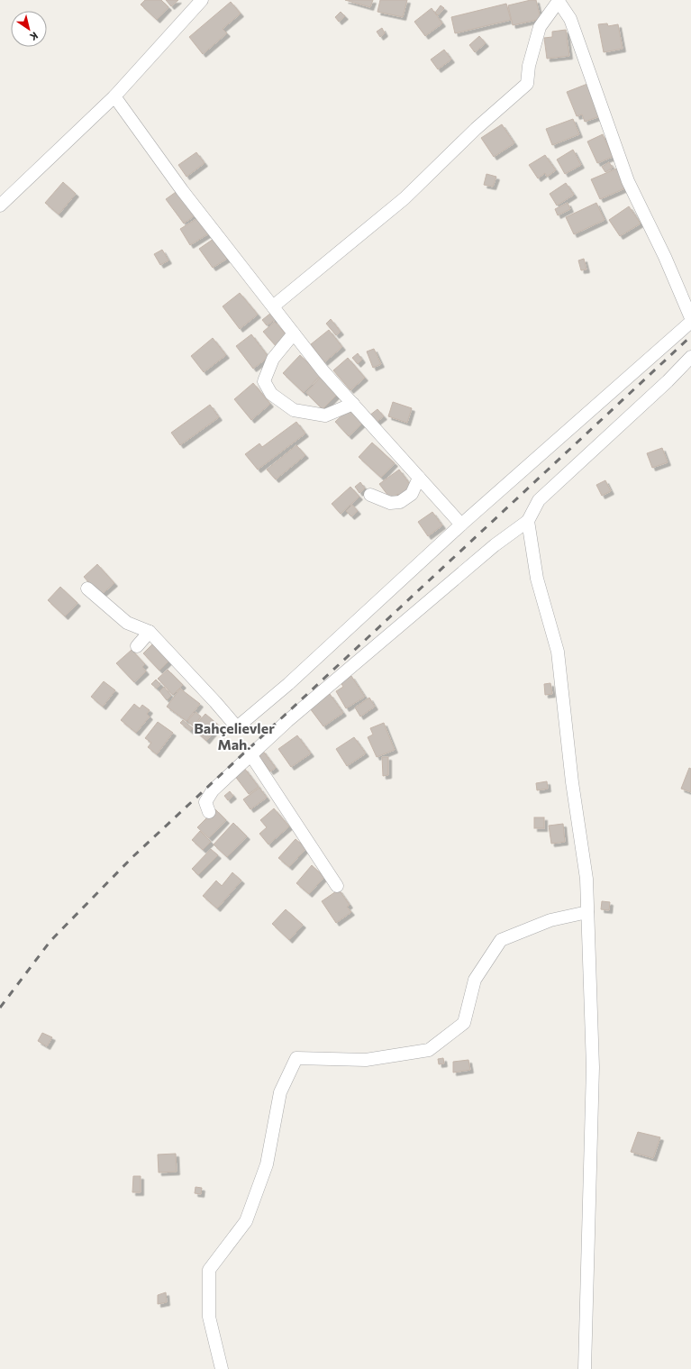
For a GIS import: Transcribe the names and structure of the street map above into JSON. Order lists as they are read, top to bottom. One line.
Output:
{"districts":["Bahçelievler Mah."],"north":"bottom right"}
